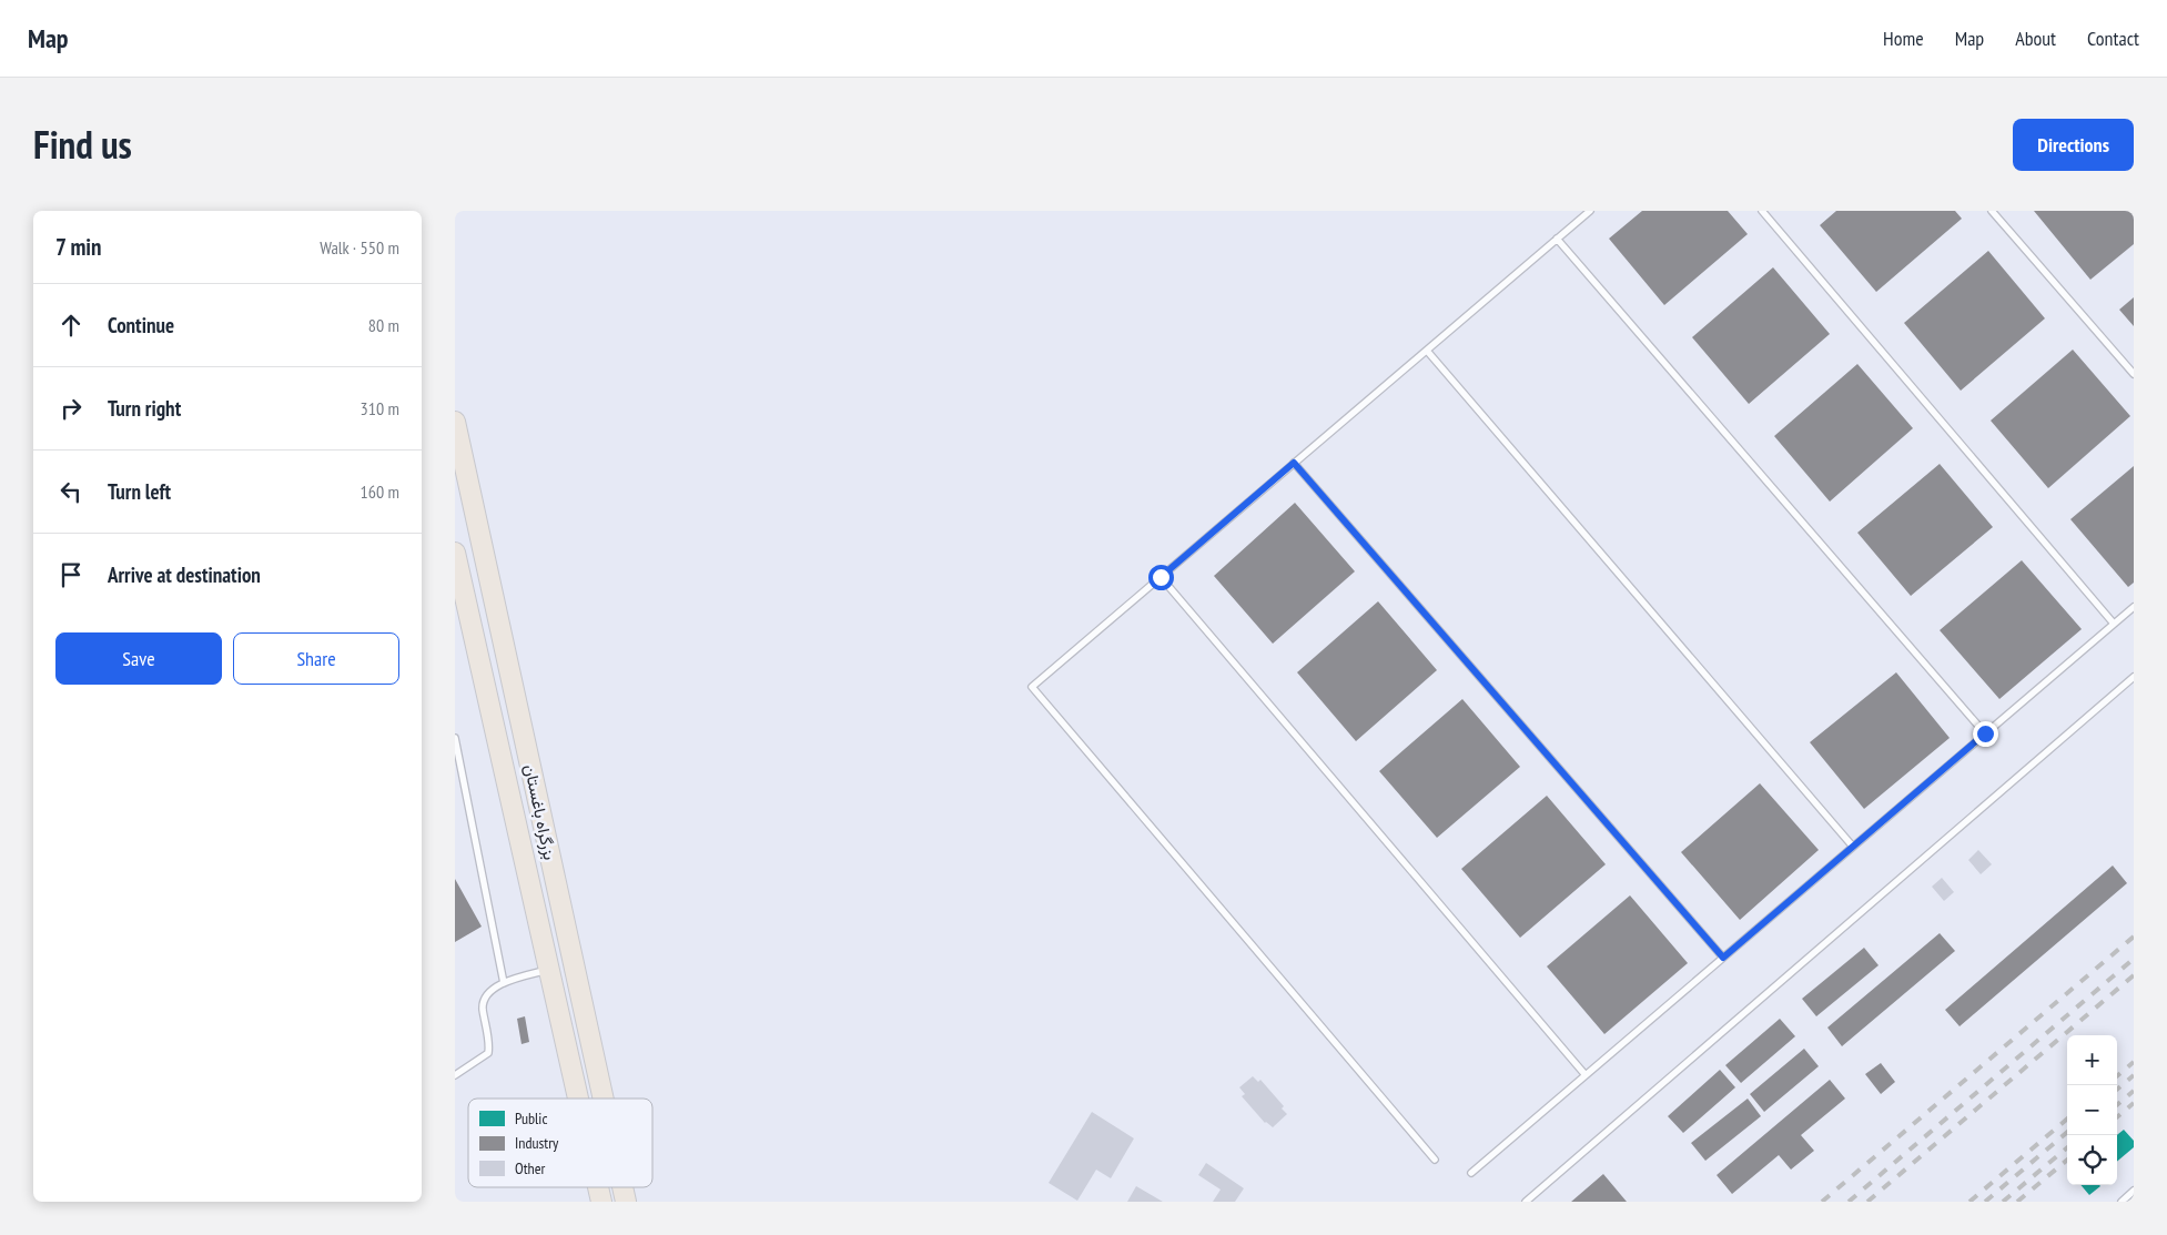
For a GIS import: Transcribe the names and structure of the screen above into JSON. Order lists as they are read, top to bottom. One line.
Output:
{"streets":{"highway":["بزرگراه باغستان"]},"legend":["Public","Industry","Other"],"page":{"header":"Map","nav":["Home","Map","About","Contact"],"title":"Find us","buttons":["Directions",["Save","Share"]],"heading":["7 min","Walk · 550 m"],"list":[["Continue","80 m"],["Turn right","310 m"],["Turn left","160 m"],"Arrive at destination"],"map_buttons":["+","−"]}}
